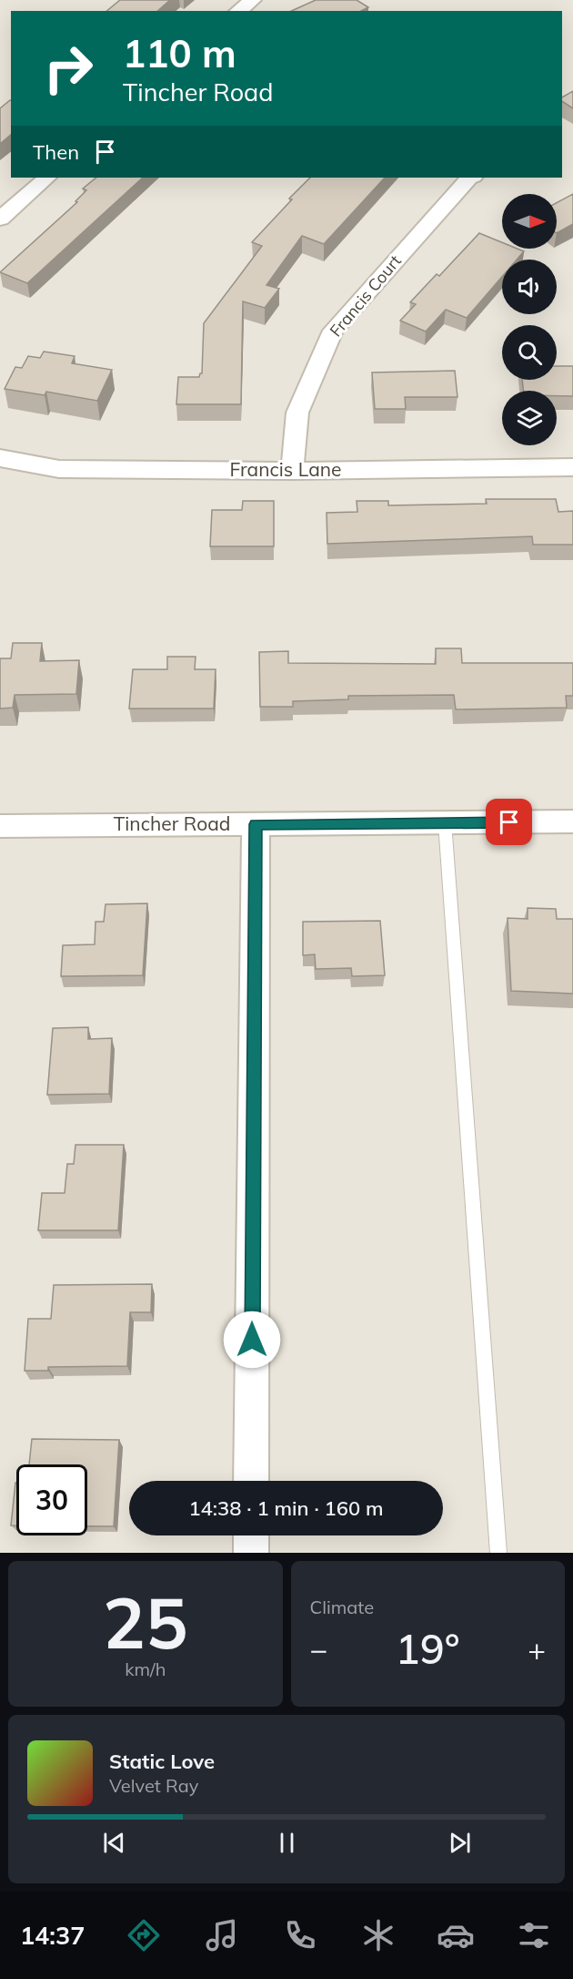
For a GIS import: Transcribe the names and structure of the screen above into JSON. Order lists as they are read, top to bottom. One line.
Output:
{"streets":{"street":["Francis Court","Francis Lane","Tincher Road"]},"crossings":[["Francis Court","Francis Lane"]],"north":"right","page":{"turn":["110 m","Tincher Road"],"then":"Then","limit":"30","trip":"14:38 · 1 min · 160 m","tile":[["25","km/h"],"Climate"],"heat":["−","19°","+"],"song":["Static Love","Velvet Ray"],"tabs":"14:37"}}
